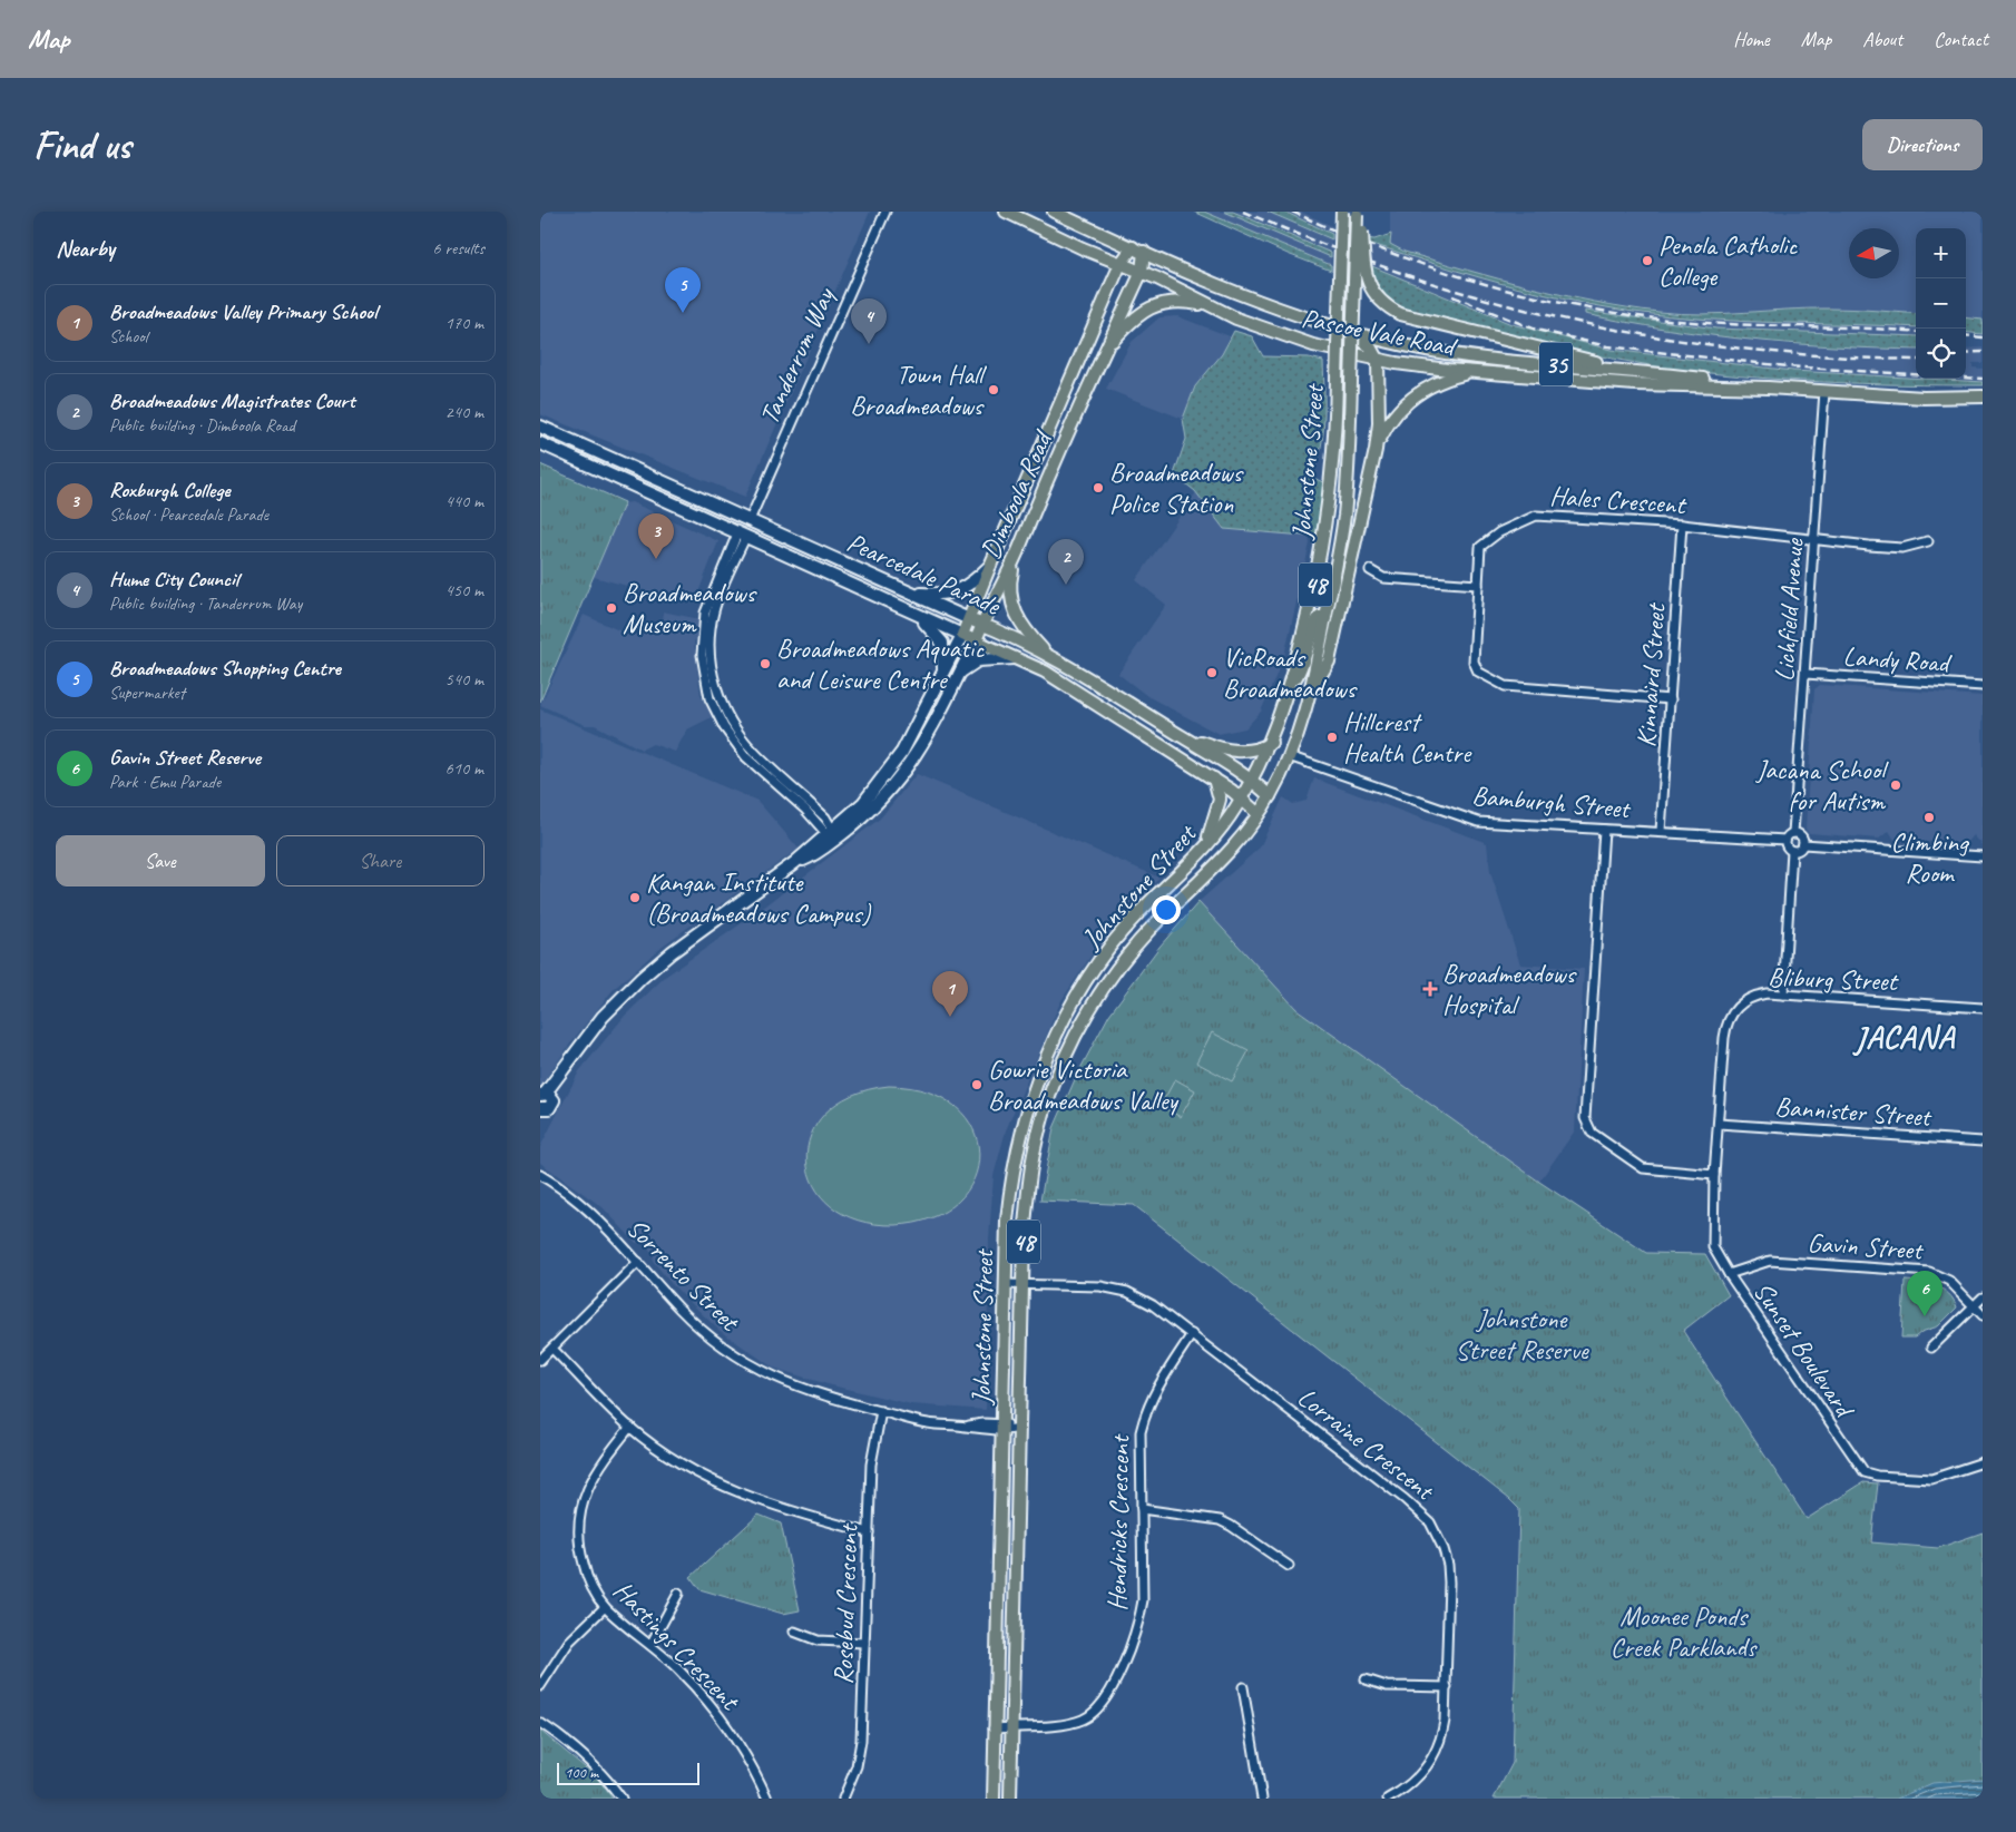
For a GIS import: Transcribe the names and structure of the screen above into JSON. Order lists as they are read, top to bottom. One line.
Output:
{"streets":{"main road":["Pascoe Vale Road","35","Johnstone Street","Dimboola Road","Pearcedale Parade","48"],"street":["Tanderrum Way","Hales Crescent","Lichfield Avenue","Landy Road","Kinnaird Street","Bamburgh Street","Bliburg Street","Bannister Street","Gavin Street","Sorrento Street","Sunset Boulevard","Lorraine Crescent","Hendricks Crescent","Rosebud Crescent","Hastings Crescent"]},"crossings":[["Pascoe Vale Road","Dimboola Road"],["Pascoe Vale Road","Lichfield Avenue"],["Tanderrum Way","Dimboola Road"],["Tanderrum Way","Pearcedale Parade"],["Johnstone Street","Pearcedale Parade"],["Johnstone Street","Bamburgh Street"],["Johnstone Street","Sorrento Street"],["Johnstone Street","Lorraine Crescent"],["Johnstone Street","Hendricks Crescent"],["Dimboola Road","Pearcedale Parade"],["Hales Crescent","Lichfield Avenue"],["Hales Crescent","Kinnaird Street"],["Lichfield Avenue","Landy Road"],["Lichfield Avenue","Bamburgh Street"],["Kinnaird Street","Bamburgh Street"],["Bliburg Street","Bannister Street"],["Bliburg Street","Sunset Boulevard"],["Bannister Street","Sunset Boulevard"],["Gavin Street","Sunset Boulevard"],["Sorrento Street","Rosebud Crescent"],["Lorraine Crescent","Hendricks Crescent"]],"districts":["JACANA"],"parks":["Johnstone Street Reserve","Moonee Ponds Creek Parklands"],"places":{"other":["Penola Catholic College","Town Hall Broadmeadows","Broadmeadows Police Station","Broadmeadows Museum","Broadmeadows Aquatic and Leisure Centre","VicRoads Broadmeadows","Hillcrest Health Centre","Jacana School for Autism","Climbing Room","Kangan Institute (Broadmeadows Campus)","Gowrie Victoria Broadmeadows Valley"],"health":["Broadmeadows Hospital"]},"scale_bar":"100 m","north":"left","page":{"header":"Map","nav":["Home","Map","About","Contact"],"buttons":["Directions",["Save","Share"]],"title":"Find us","heading":["Nearby","6 results"],"map_buttons":["+","−"],"pins":["5","4","3","2","1","6"],"list":[{"mark":"1","name":"Broadmeadows Valley Primary School","note":"School","value":"170 m"},{"mark":"2","name":"Broadmeadows Magistrates Court","note":"Public building · Dimboola Road","value":"240 m"},{"mark":"3","name":"Roxburgh College","note":"School · Pearcedale Parade","value":"440 m"},{"mark":"4","name":"Hume City Council","note":"Public building · Tanderrum Way","value":"450 m"},{"mark":"5","name":"Broadmeadows Shopping Centre","note":"Supermarket","value":"540 m"},{"mark":"6","name":"Gavin Street Reserve","note":"Park · Emu Parade","value":"610 m"}],"scale":"100 m"}}
